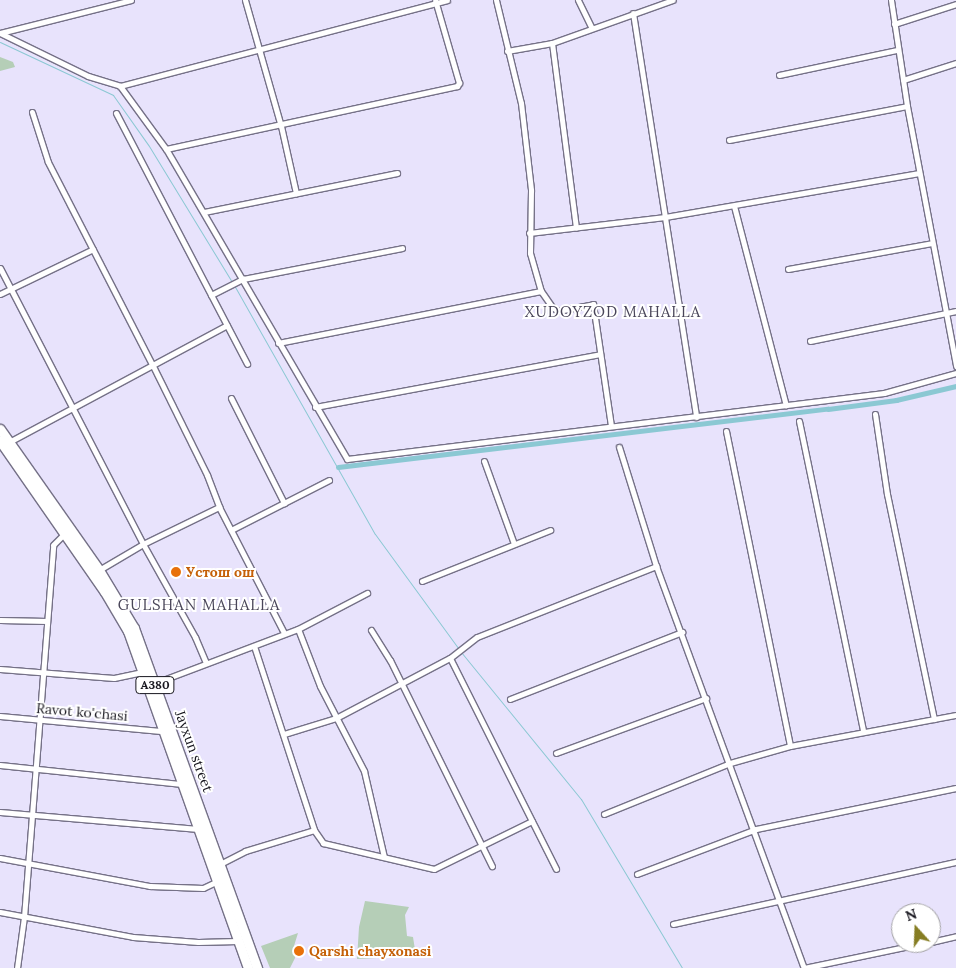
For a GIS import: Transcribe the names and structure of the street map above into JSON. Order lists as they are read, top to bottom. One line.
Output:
{"streets":{"highway":["A380","Jayxun street"],"street":["Ravot ko'chasi"]},"crossings":[["Ravot ko'chasi","Jayxun street"]],"districts":["XUDOYZOD MAHALLA","GULSHAN MAHALLA"],"places":["Устош ош","Qarshi chayxonasi"],"north":"top"}
